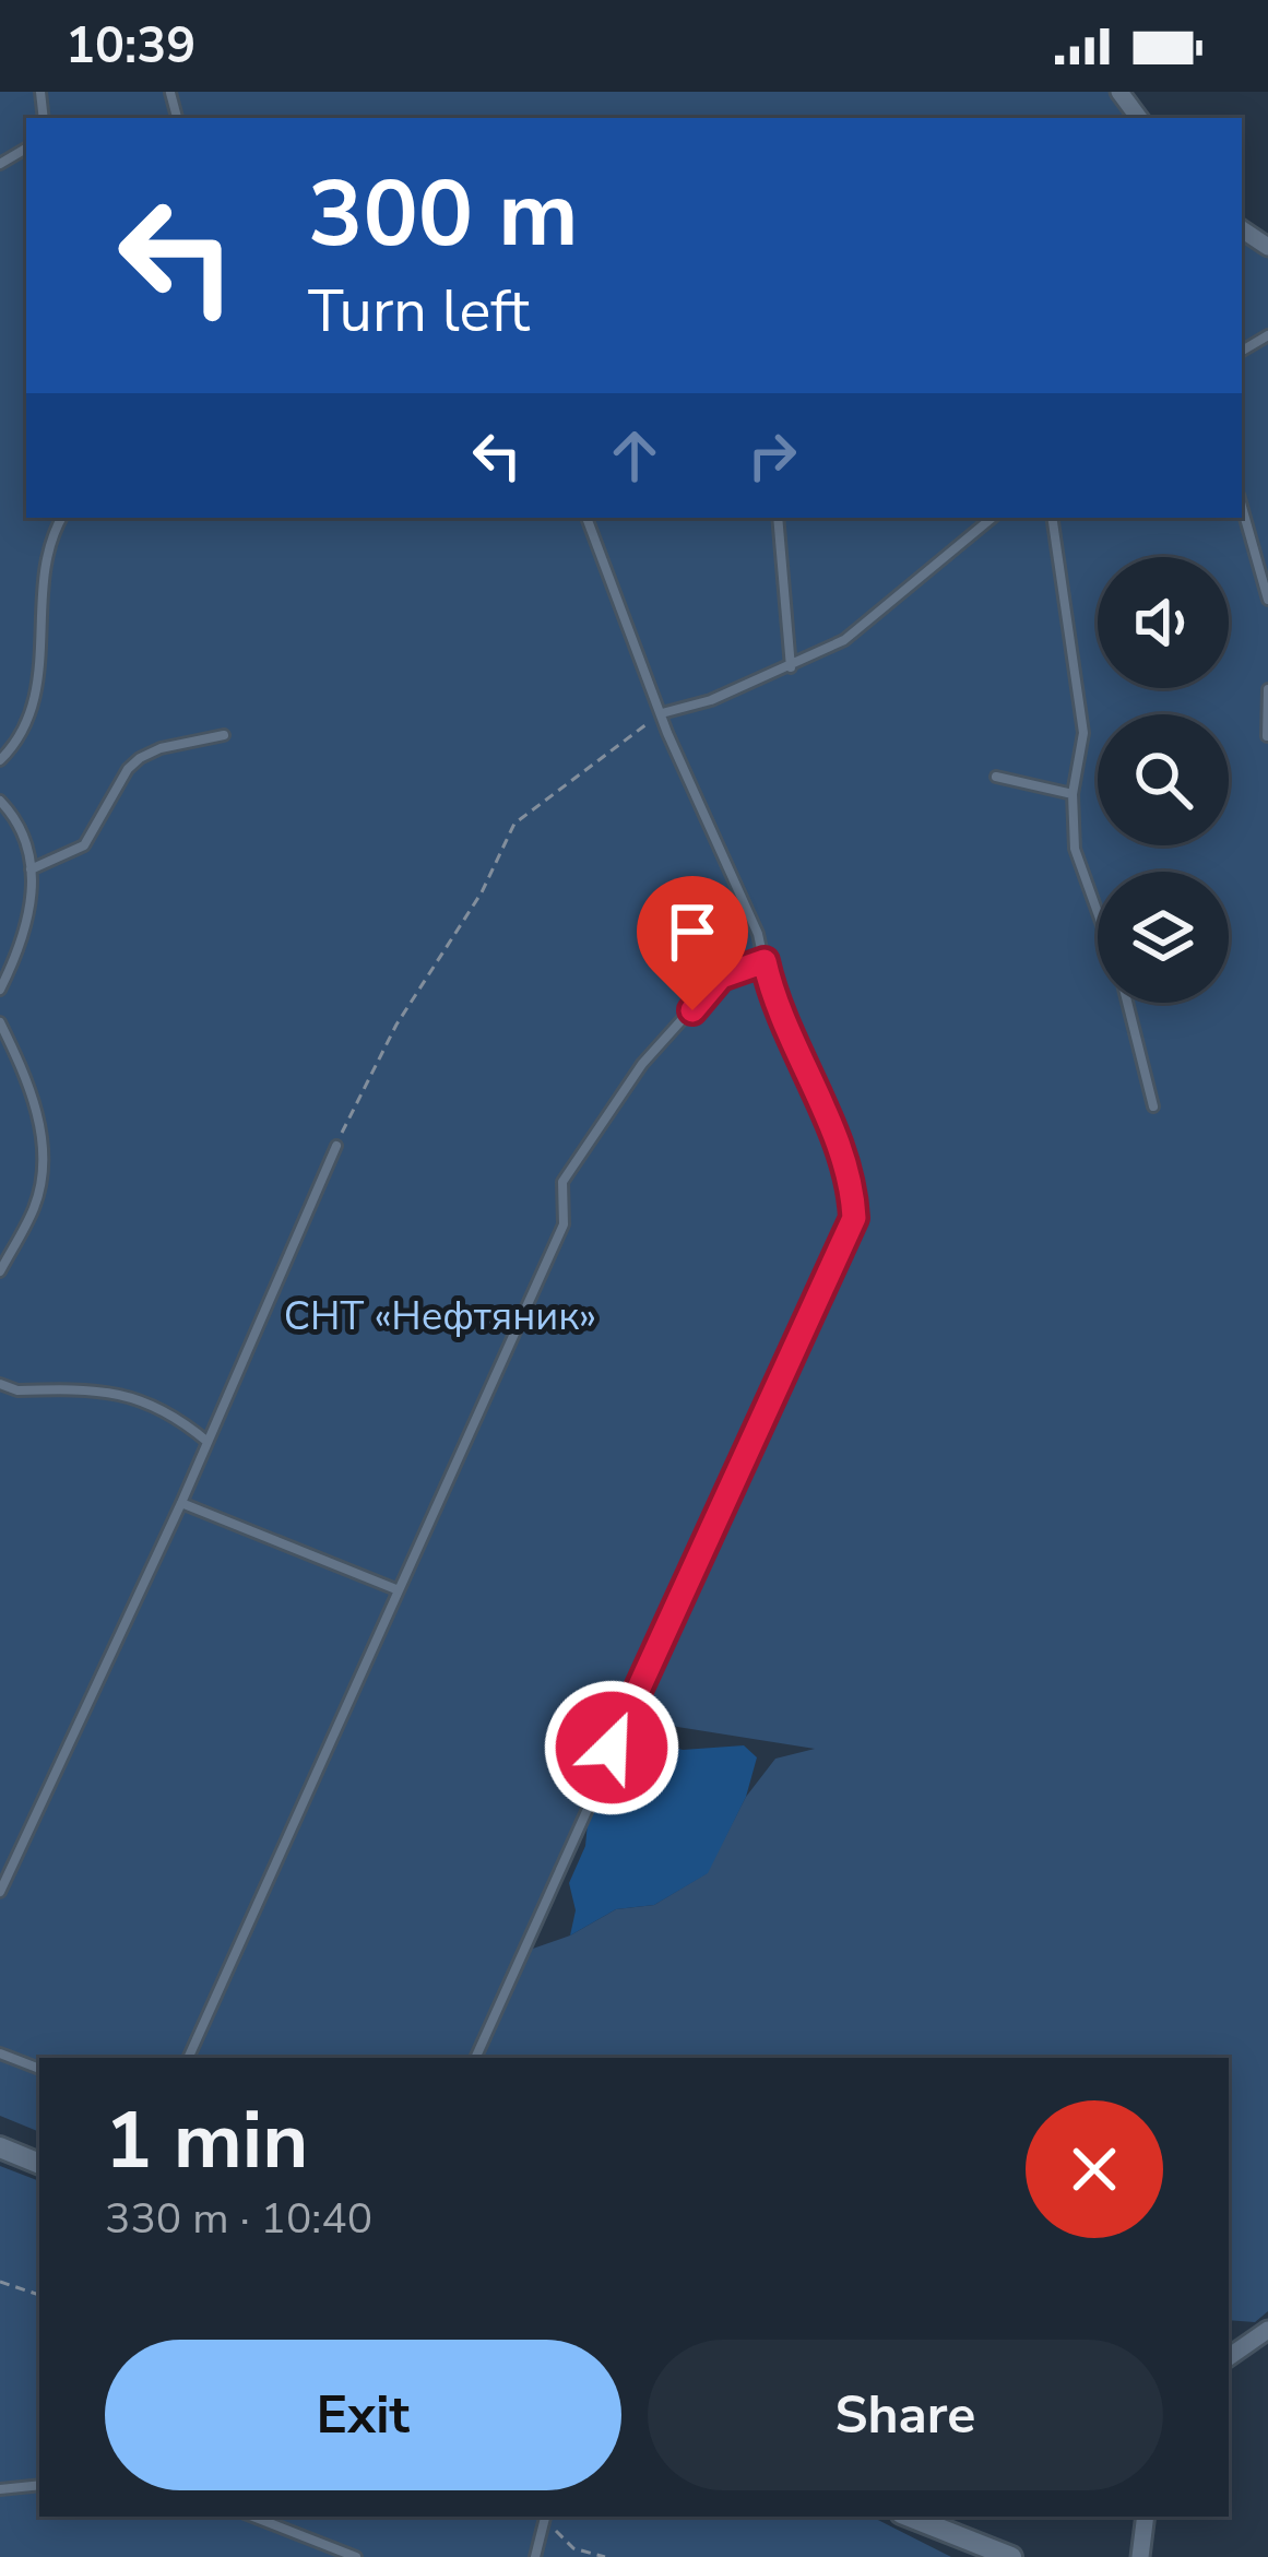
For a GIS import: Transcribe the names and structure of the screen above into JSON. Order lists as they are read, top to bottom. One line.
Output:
{"parks":["СНТ «Нефтяник»"],"page":{"status":"10:39","turn":["300 m","Turn left"],"heading":["1 min","330 m · 10:40"],"buttons":["Exit","Share"]}}
